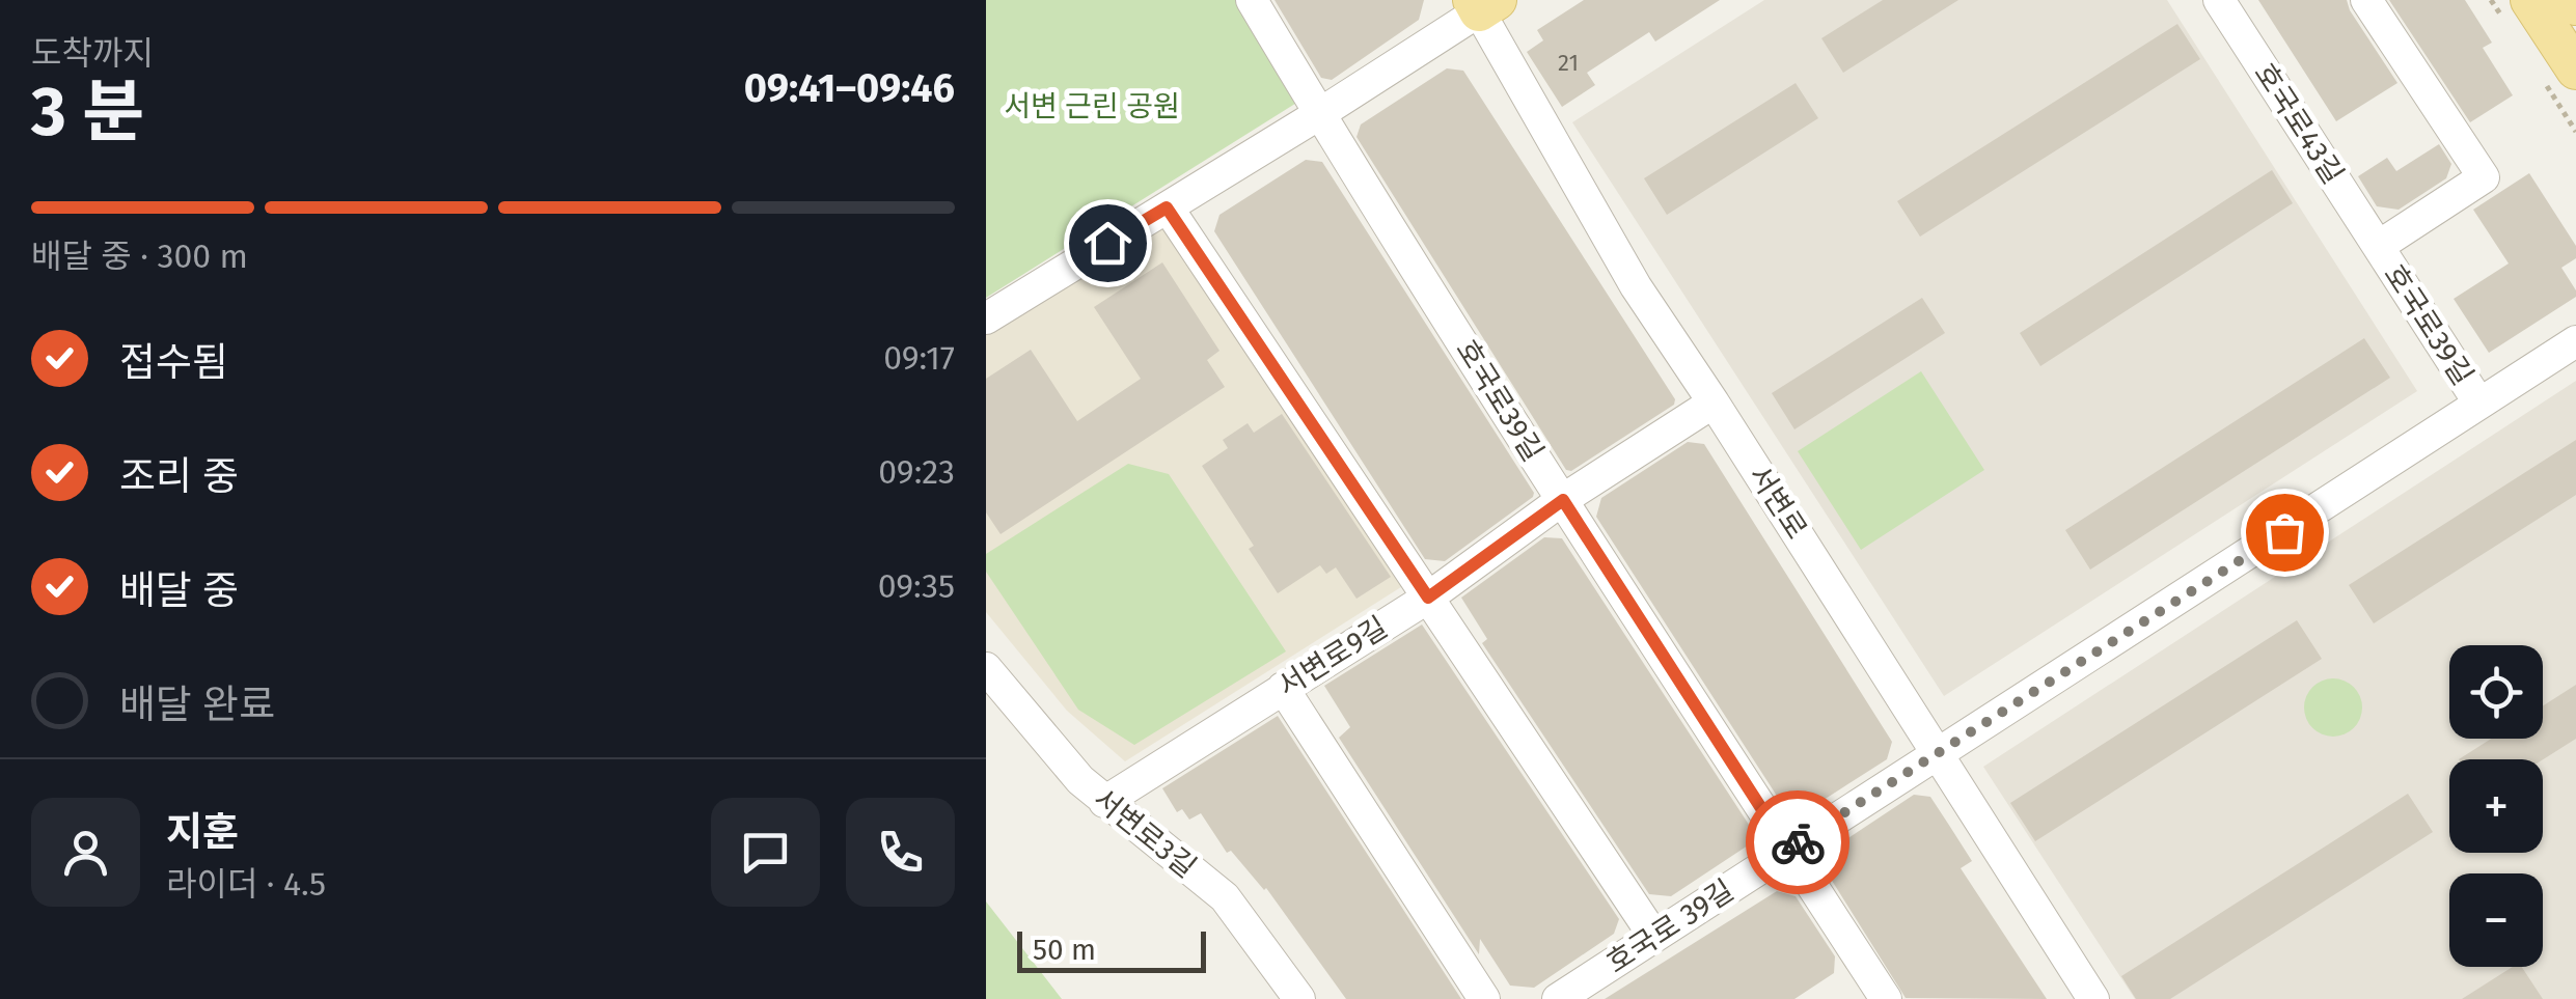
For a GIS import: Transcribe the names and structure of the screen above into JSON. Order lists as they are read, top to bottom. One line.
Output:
{"streets":{"street":["호국로43길","호국로39길","서변로","서변로9길","서변로3길","호국로 39길"]},"crossings":[["호국로43길","호국로39길"],["호국로39길","서변로"],["호국로39길","서변로9길"],["호국로39길","호국로 39길"],["서변로","서변로9길"],["서변로","호국로 39길"],["서변로9길","서변로3길"]],"parks":["서변 근린 공원"],"house_numbers":["21"],"scale_bar":"50 m","page":{"heading":["3 분","도착까지","09:41–09:46"],"panel":["지훈","라이더 · 4.5"],"bar":"배달 중 · 300 m","list":[["접수됨","09:17"],["조리 중","09:23"],["배달 중","09:35"],"배달 완료"],"map_buttons":["+","−"],"scale":"50 m"}}
